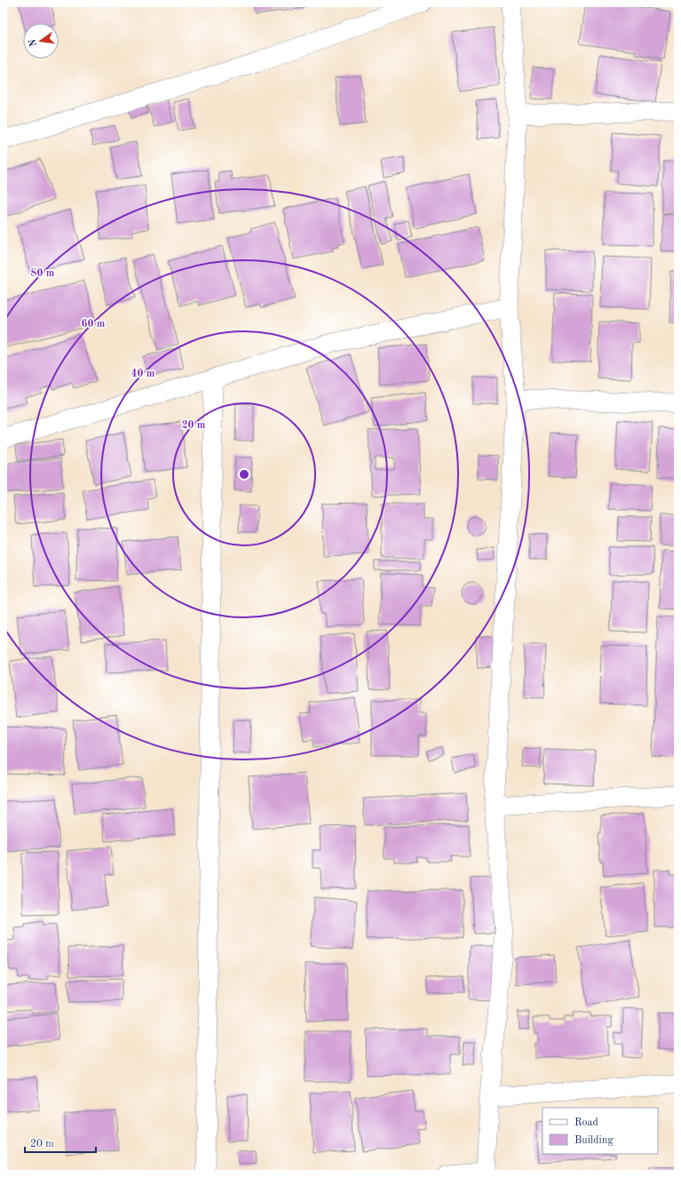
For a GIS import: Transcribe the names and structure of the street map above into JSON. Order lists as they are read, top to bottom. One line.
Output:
{"legend":["Road","Building"],"scale_bar":"20 m","north":"left","rings":["80 m","60 m","40 m","20 m"]}
